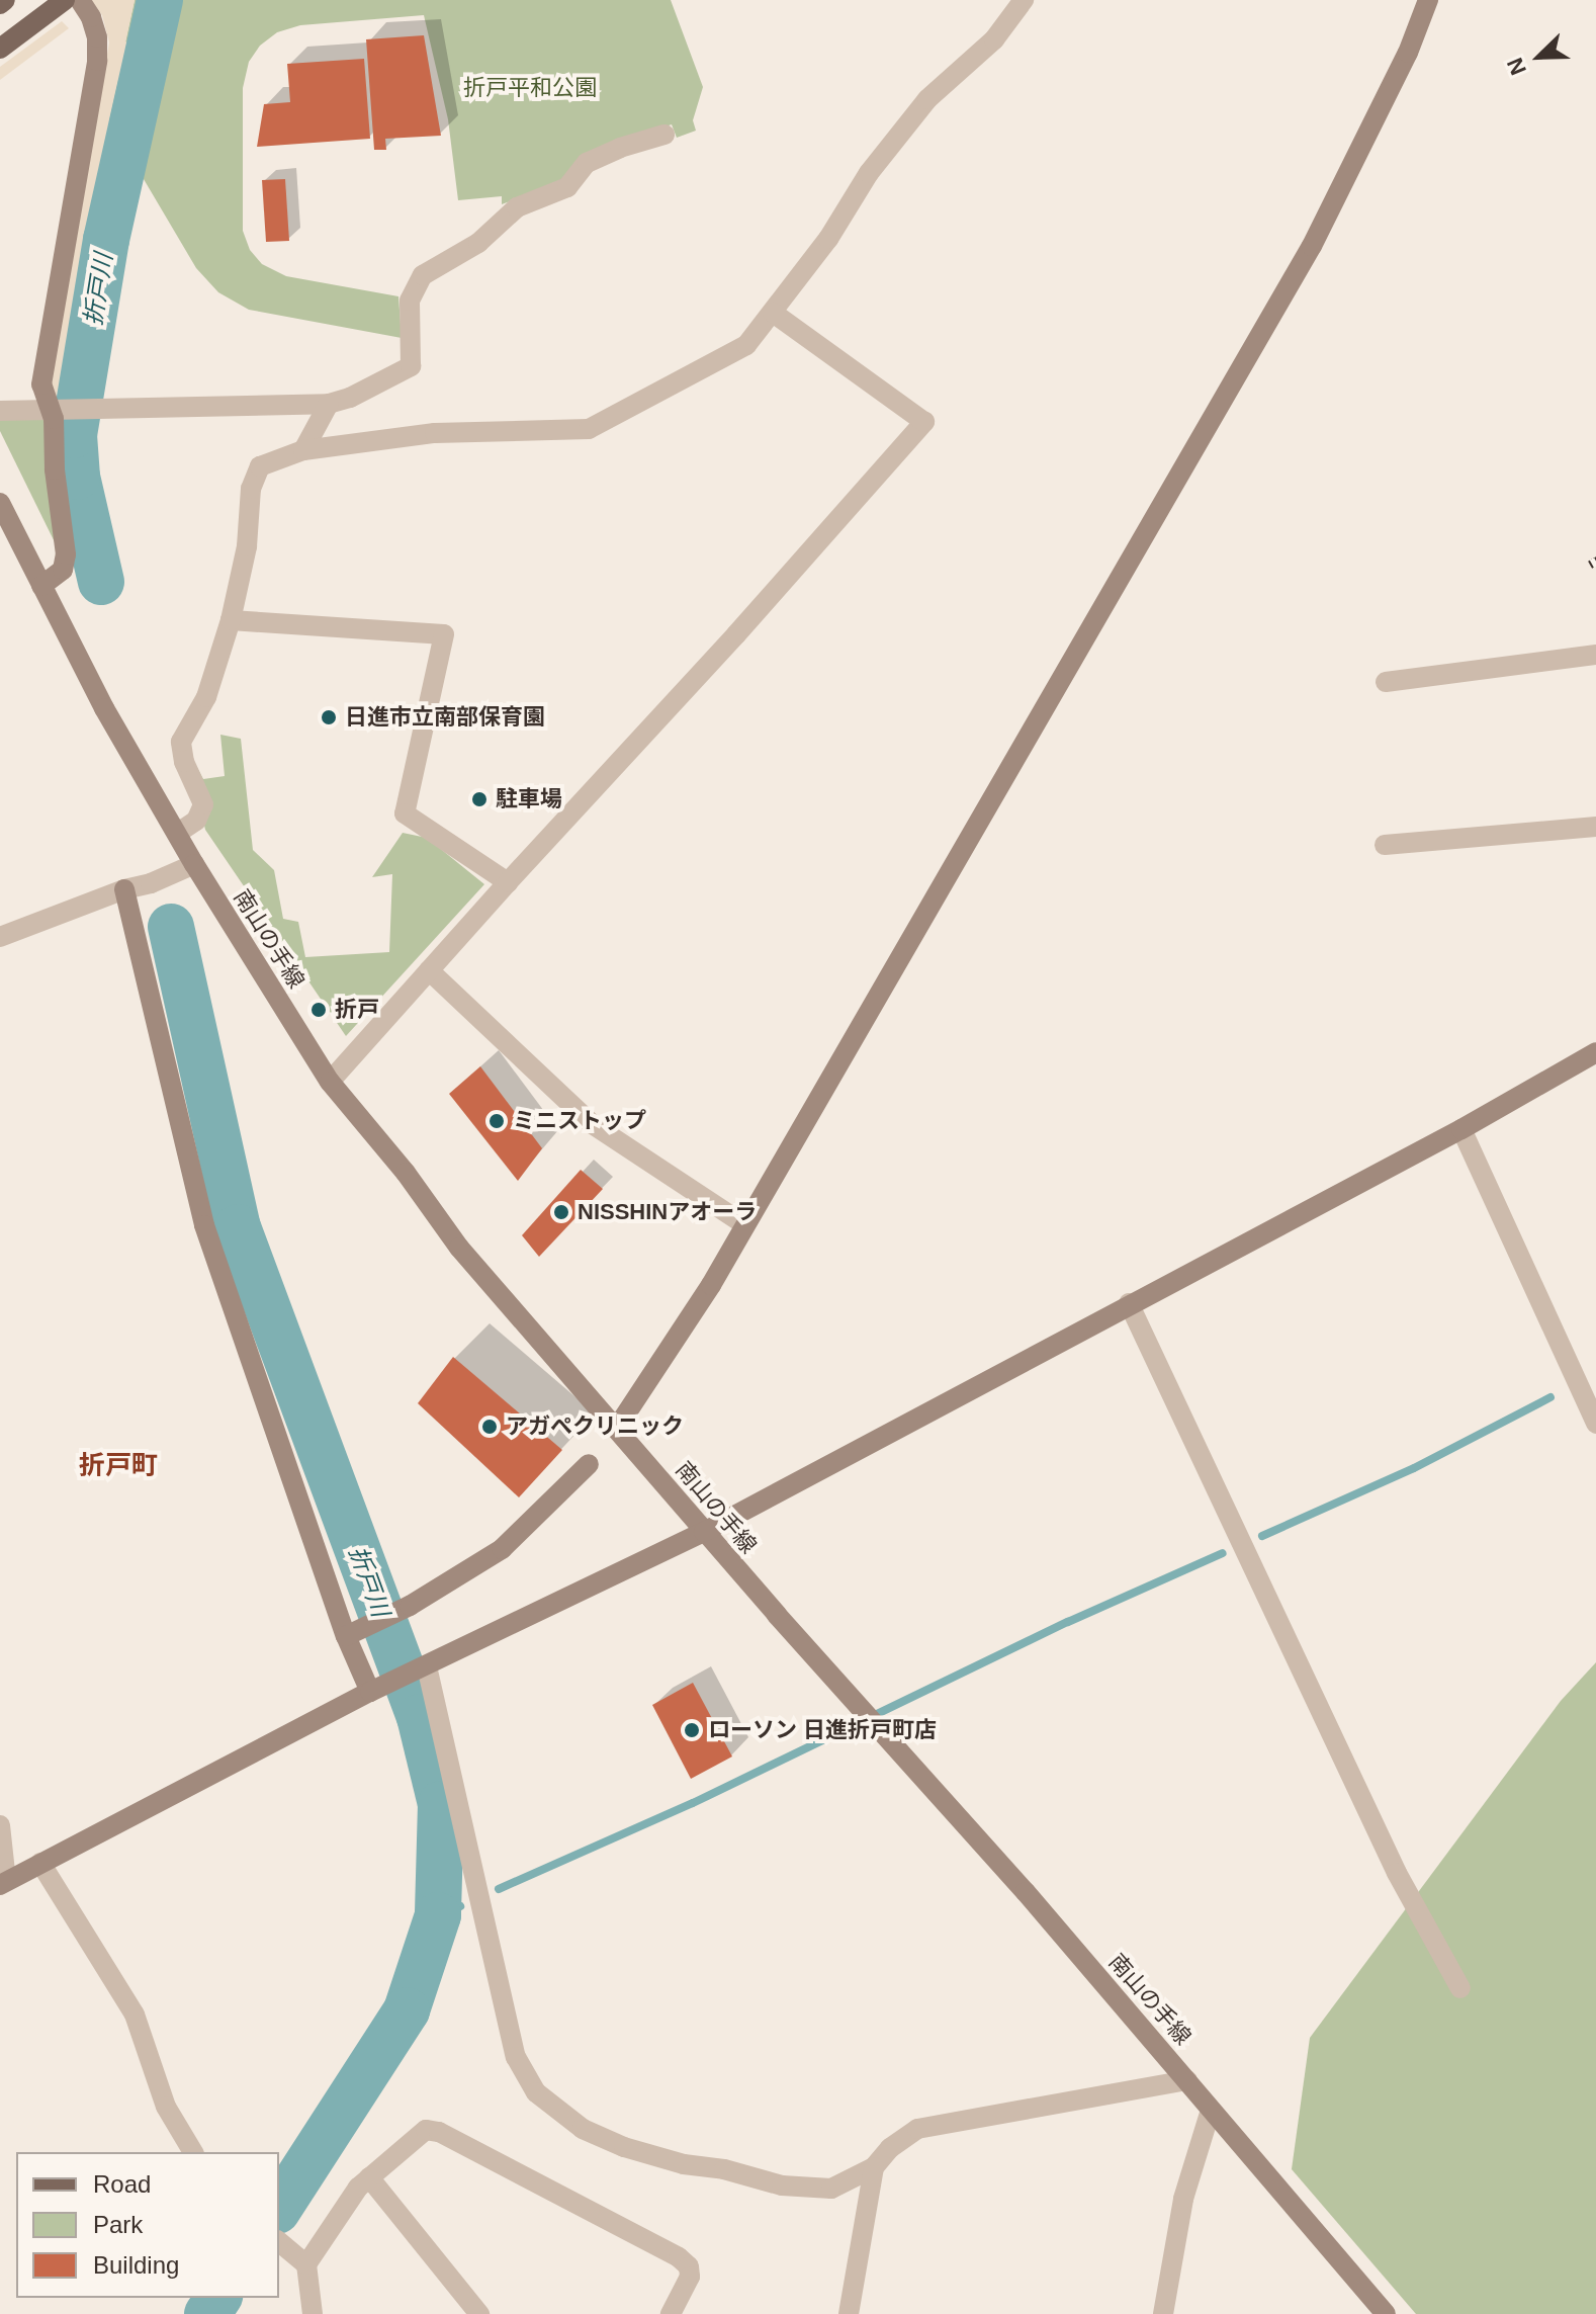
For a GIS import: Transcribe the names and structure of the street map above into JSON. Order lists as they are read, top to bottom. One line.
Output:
{"streets":{"street":["南山の手線"]},"districts":["折戸町"],"water":["折戸川"],"parks":["折戸平和公園"],"places":["日進市立南部保育園","駐車場","折戸","ミニストップ","NISSHINアオーラ","アガぺクリニック","ローソン 日進折戸町店"],"legend":["Road","Park","Building"],"north":"bottom left"}
